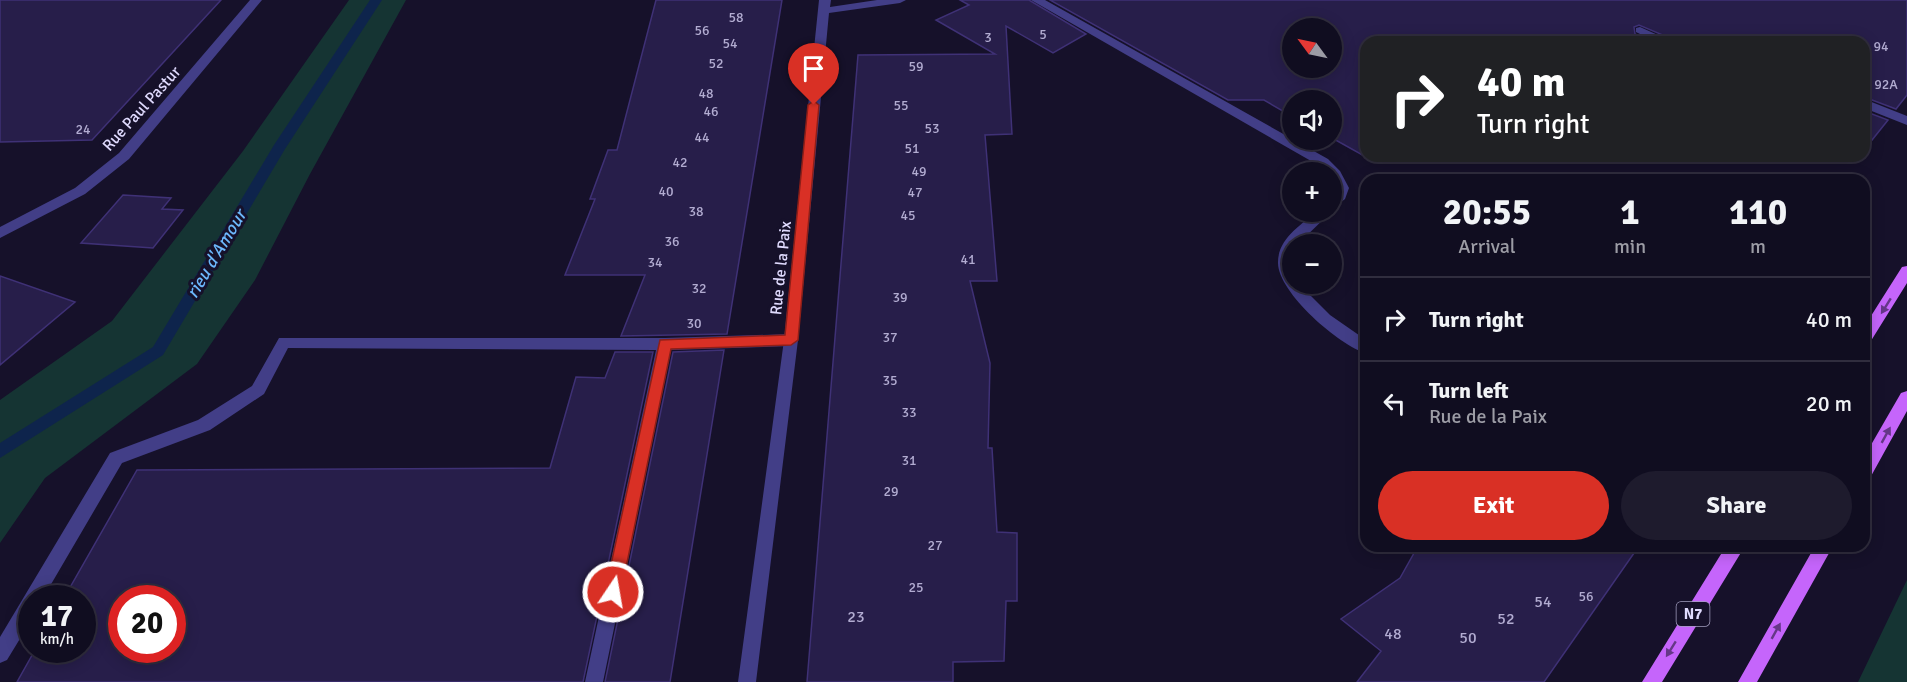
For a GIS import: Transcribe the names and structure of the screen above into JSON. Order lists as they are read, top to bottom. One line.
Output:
{"streets":{"main road":["N7"],"street":["Rue Paul Pastur","Rue de la Paix"]},"water":["rieu d'Amour"],"house_numbers":["58","56","5","3","54","94","52","59","92A","48","55","46","53","24","44","51","42","49","40","47","38","45","36","41","34","32","39","30","37","35","33","31","29","27","25","56","54","23","52","48","50"],"north":"top left","page":{"map_buttons":["+","−"],"turn":["40 m","Turn right"],"eta":["20:55","Arrival","1","min","110","m"],"list":[{"name":"Turn right","value":"40 m"},{"name":"Turn left","note":"Rue de la Paix","value":"20 m"}],"buttons":["Exit","Share"],"speed":"17 km/h","limit":"20"}}
